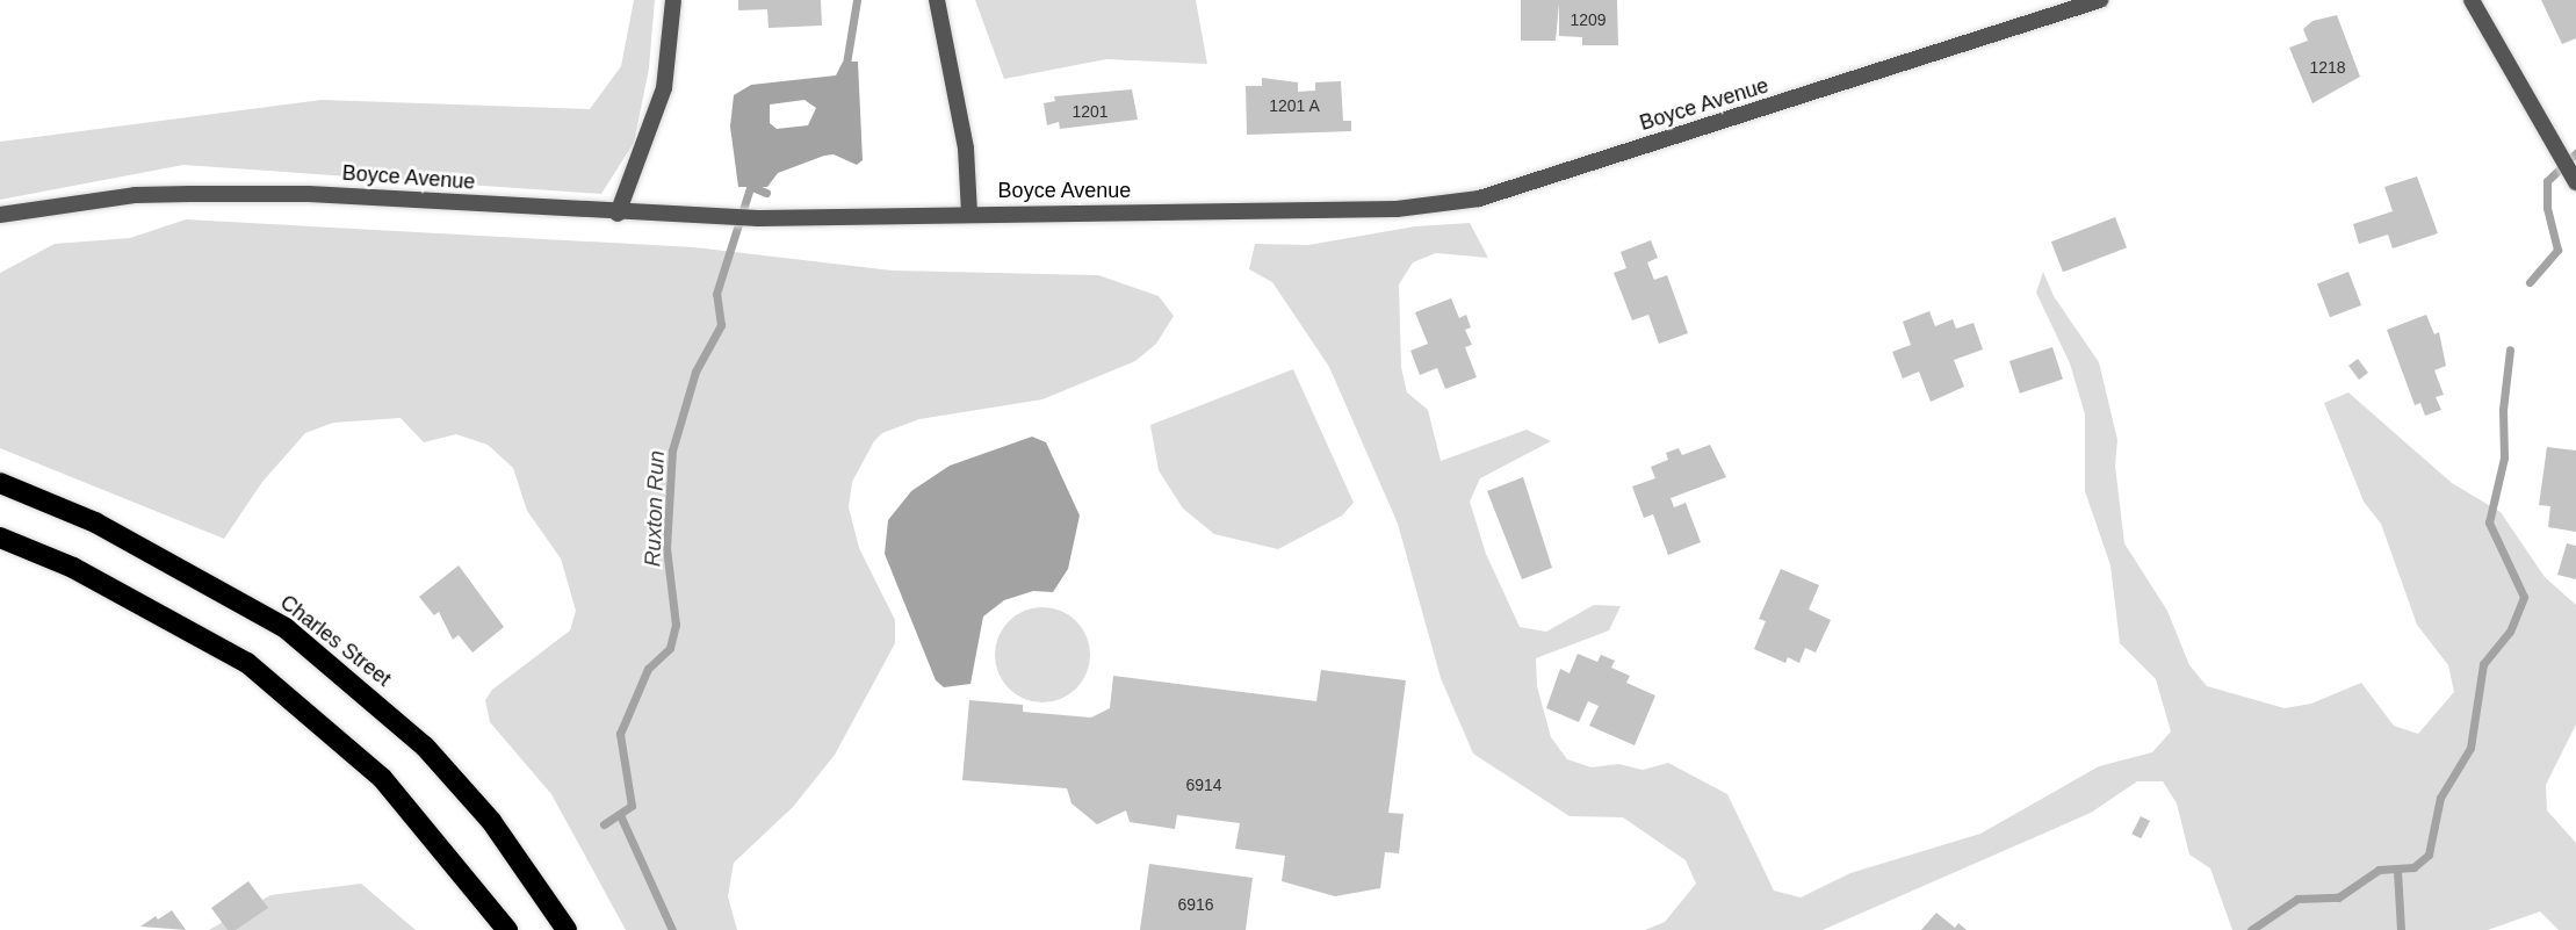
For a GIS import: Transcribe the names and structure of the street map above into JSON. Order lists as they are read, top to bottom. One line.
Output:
{"streets":{"main road":["Charles Street"],"street":["Boyce Avenue"]},"water":["Ruxton Run"],"house_numbers":["1209","1218","1201 A","1201","6914","6916"]}
